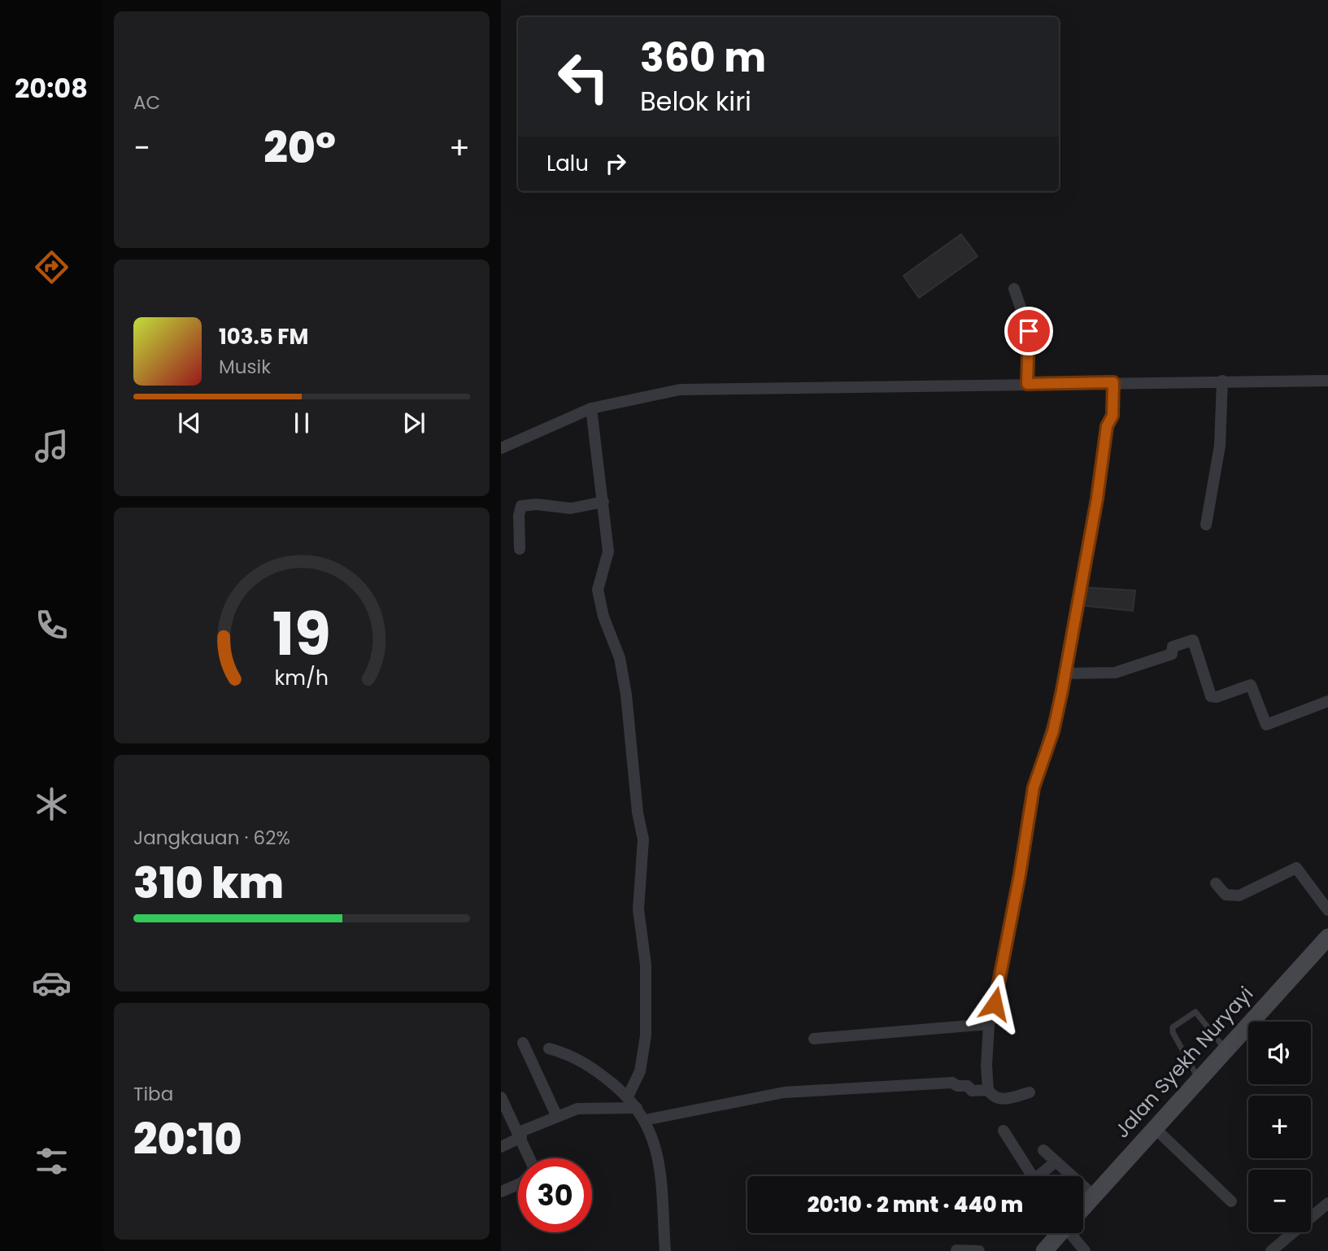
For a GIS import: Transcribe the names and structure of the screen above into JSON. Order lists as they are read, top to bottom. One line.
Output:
{"streets":{"main road":["Jalan Syekh Nuryayi"]},"page":{"tabs":"20:08","tile":["AC",["Jangkauan · 62%","310 km"],["Tiba","20:10"]],"turn":["360 m","Belok kiri"],"heat":["−","20°","+"],"then":"Lalu","song":["103.5 FM","Musik"],"map_buttons":["+","−"],"limit":"30","trip":"20:10 · 2 mnt · 440 m","gauge":["19","km/h"]}}
